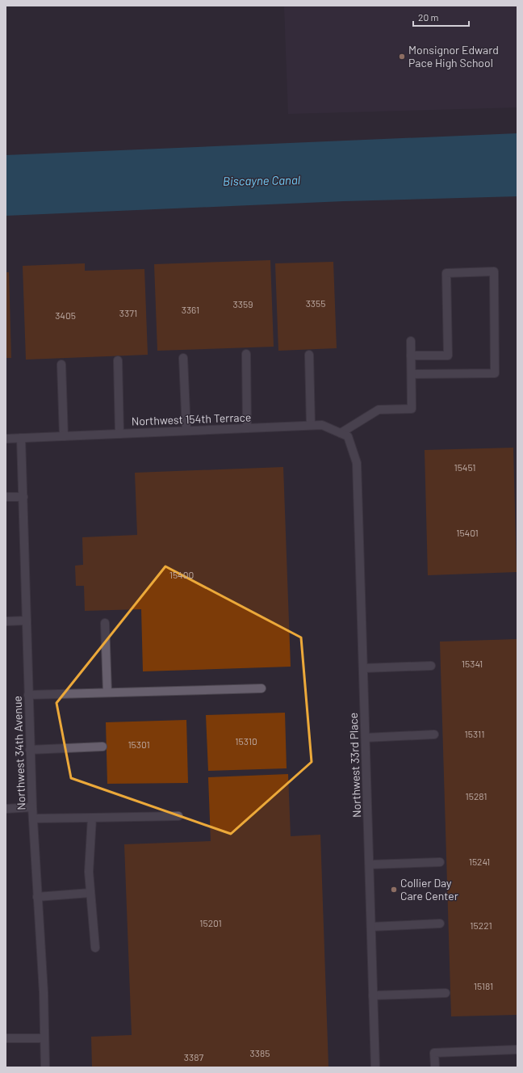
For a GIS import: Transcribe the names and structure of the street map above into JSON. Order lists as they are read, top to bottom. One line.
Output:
{"streets":{"street":["Northwest 154th Terrace","Northwest 34th Avenue","Northwest 33rd Place"]},"crossings":[["Northwest 154th Terrace","Northwest 34th Avenue"],["Northwest 154th Terrace","Northwest 33rd Place"]],"water":["Biscayne Canal"],"places":["Monsignor Edward Pace High School","Collier Day Care Center"],"house_numbers":["3355","3359","3361","3371","3405","15451","15401","15400","15341","15311","15310","15301","15281","15241","15201","15221","15181","3385","3387"],"scale_bar":"20 m"}
